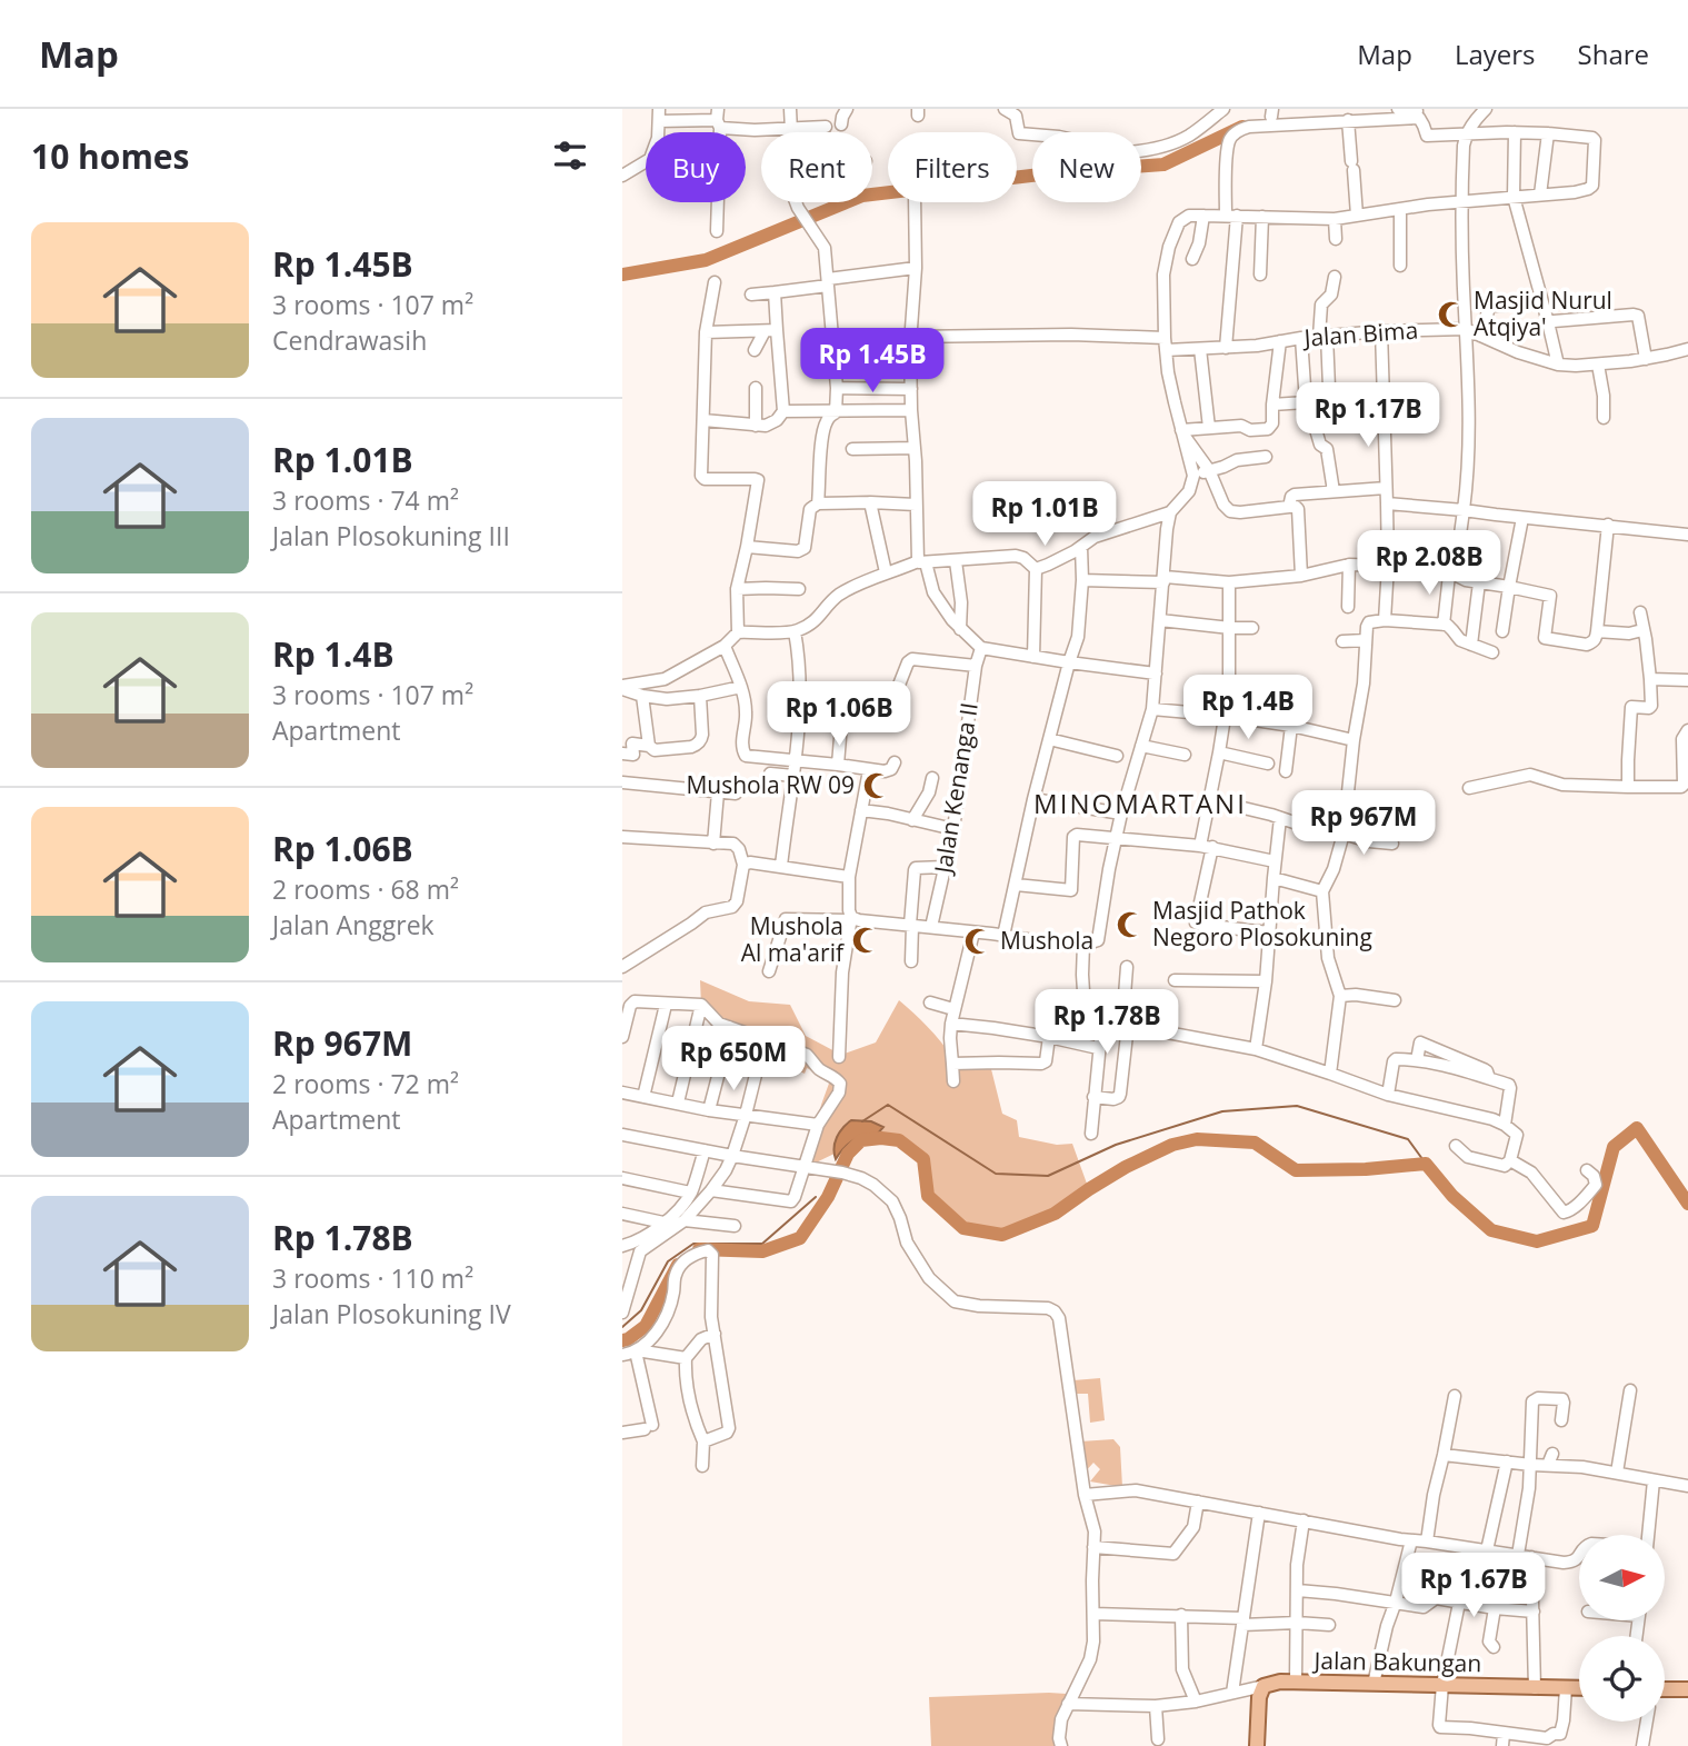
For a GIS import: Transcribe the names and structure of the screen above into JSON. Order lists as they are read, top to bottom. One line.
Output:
{"streets":{"main road":["Jalan Bakungan"],"street":["Jalan Bima","Jalan Kenanga II"]},"districts":["MINOMARTANI"],"places":{"mosque":["Masjid Nurul Atqiya'","Mushola RW 09","Masjid Pathok Negoro Plosokuning","Mushola Al ma'arif","Mushola"]},"north":"right","page":{"header":"Map","nav":["Map","Layers","Share"],"heading":"10 homes","chip":["Buy","Rent","Filters","New"],"list":[{"name":"Rp 1.45B","note":"3 rooms · 107 m² · Cendrawasih"},{"name":"Rp 1.01B","note":"3 rooms · 74 m² · Jalan Plosokuning III"},{"name":"Rp 1.4B","note":"3 rooms · 107 m² · Apartment"},{"name":"Rp 1.06B","note":"2 rooms · 68 m² · Jalan Anggrek"},{"name":"Rp 967M","note":"2 rooms · 72 m² · Apartment"},{"name":"Rp 1.78B","note":"3 rooms · 110 m² · Jalan Plosokuning IV"}],"price":["Rp 1.45B","Rp 1.17B","Rp 1.01B","Rp 2.08B","Rp 1.4B","Rp 1.06B","Rp 967M","Rp 1.78B","Rp 650M","Rp 1.67B"]}}
